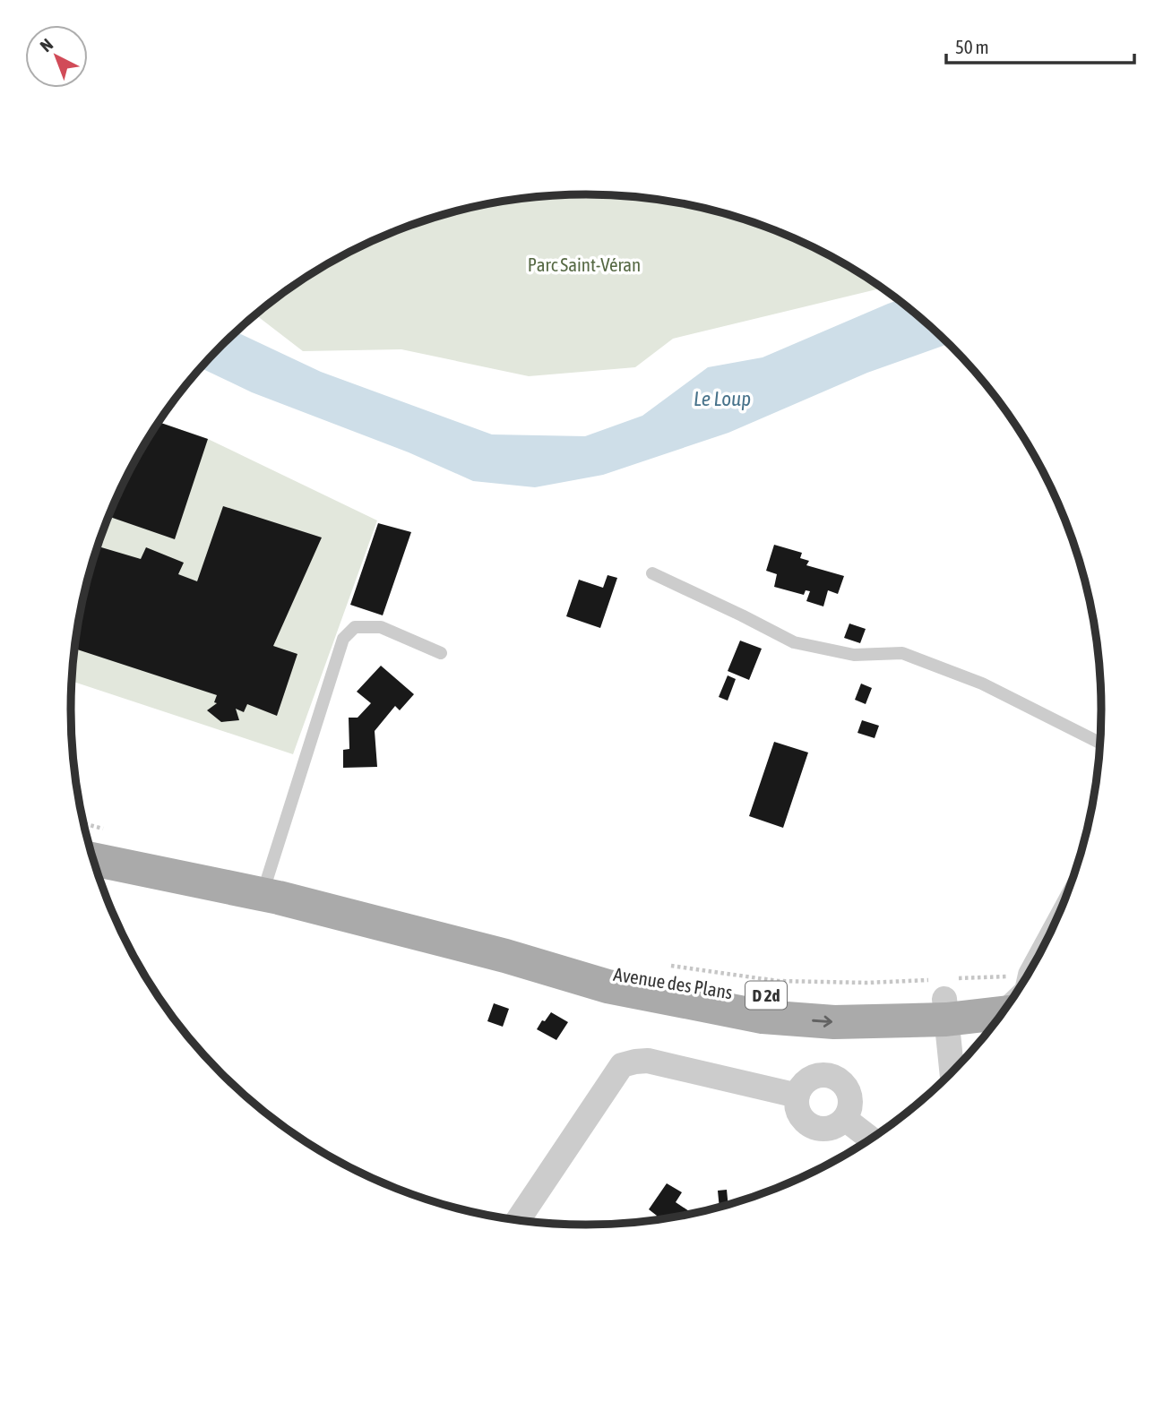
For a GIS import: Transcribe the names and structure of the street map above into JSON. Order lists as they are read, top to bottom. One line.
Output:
{"streets":{"main road":["Avenue des Plans","D 2d"]},"water":["Le Loup"],"parks":["Parc Saint-Véran"],"scale_bar":"50 m","north":"top left"}
